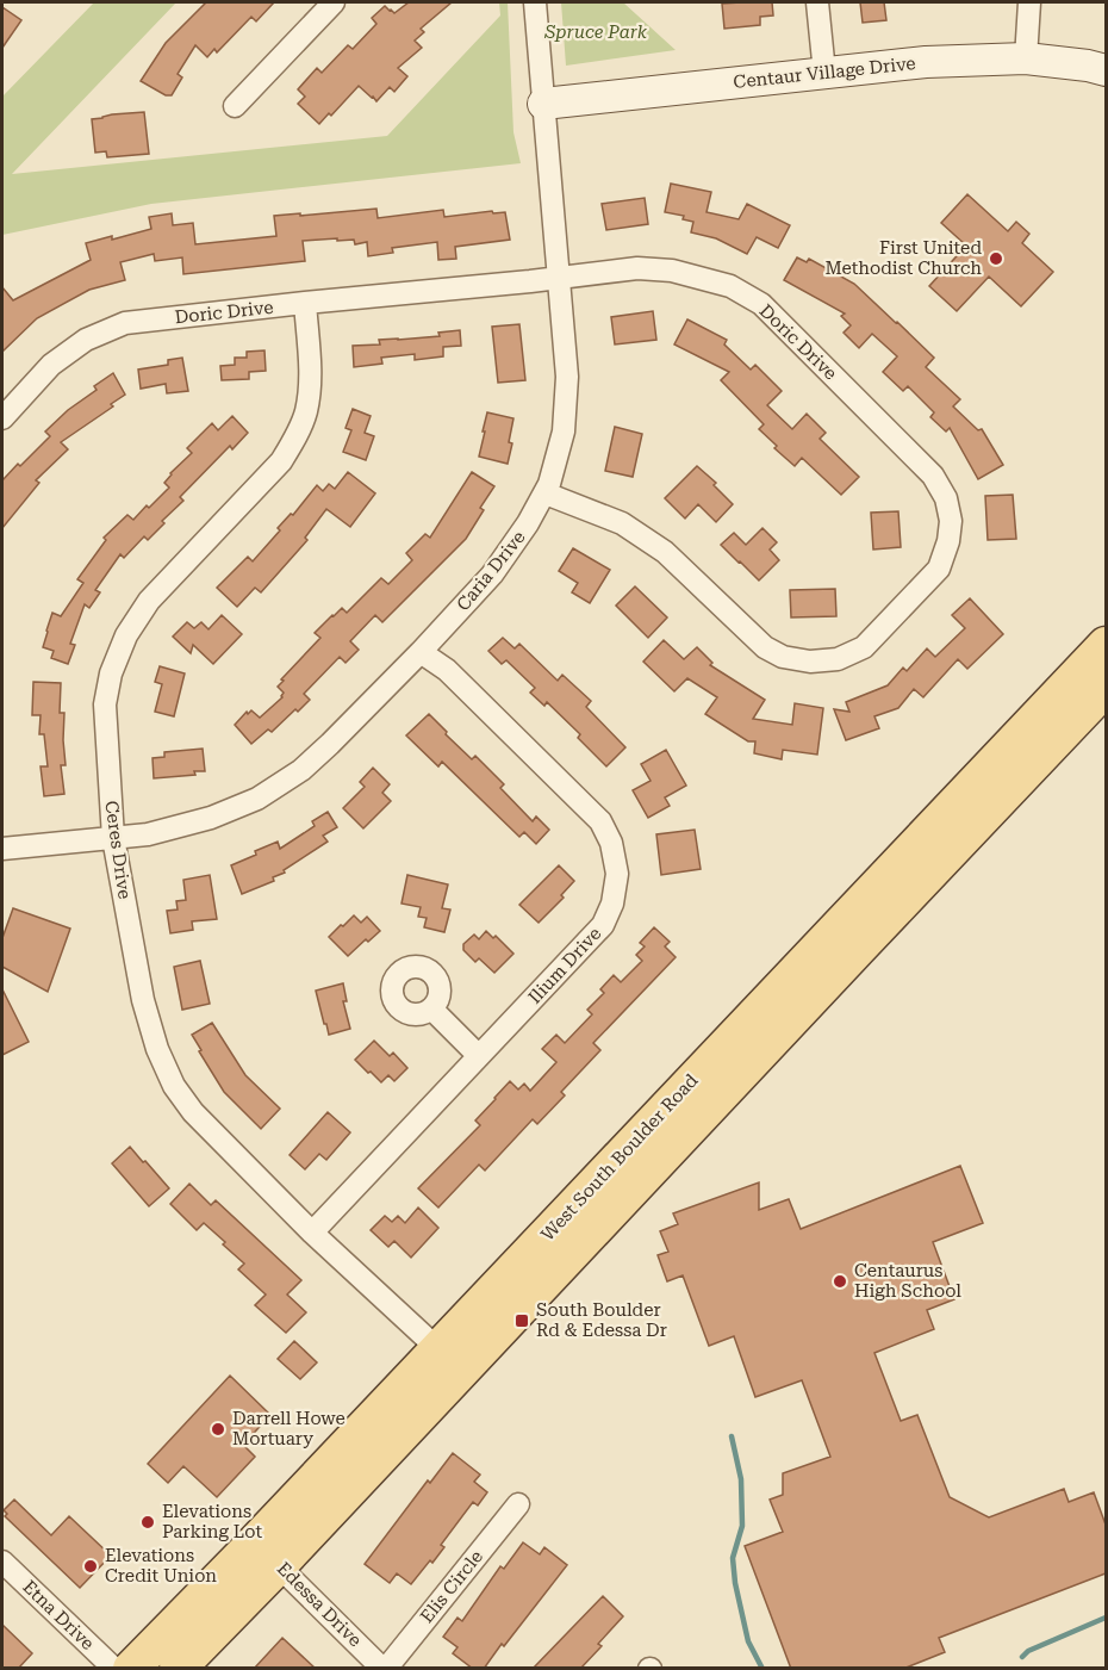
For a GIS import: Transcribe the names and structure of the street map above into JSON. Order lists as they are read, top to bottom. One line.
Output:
{"streets":{"main road":["West South Boulder Road"],"street":["Centaur Village Drive","Doric Drive","Caria Drive","Ceres Drive","Ilium Drive","Elis Circle","Edessa Drive","Etna Drive"]},"crossings":[["Centaur Village Drive","Caria Drive"],["Doric Drive","Caria Drive"],["Doric Drive","Ceres Drive"],["Caria Drive","Ceres Drive"],["Caria Drive","Ilium Drive"],["Ceres Drive","Ilium Drive"],["Ceres Drive","West South Boulder Road"],["West South Boulder Road","Edessa Drive"],["Elis Circle","Edessa Drive"]],"parks":["Spruce Park"],"places":{"other":["First United Methodist Church","Centaurus High School","Darrell Howe Mortuary","Elevations Parking Lot","Elevations Credit Union"],"transit":["South Boulder Rd & Edessa Dr"]}}
